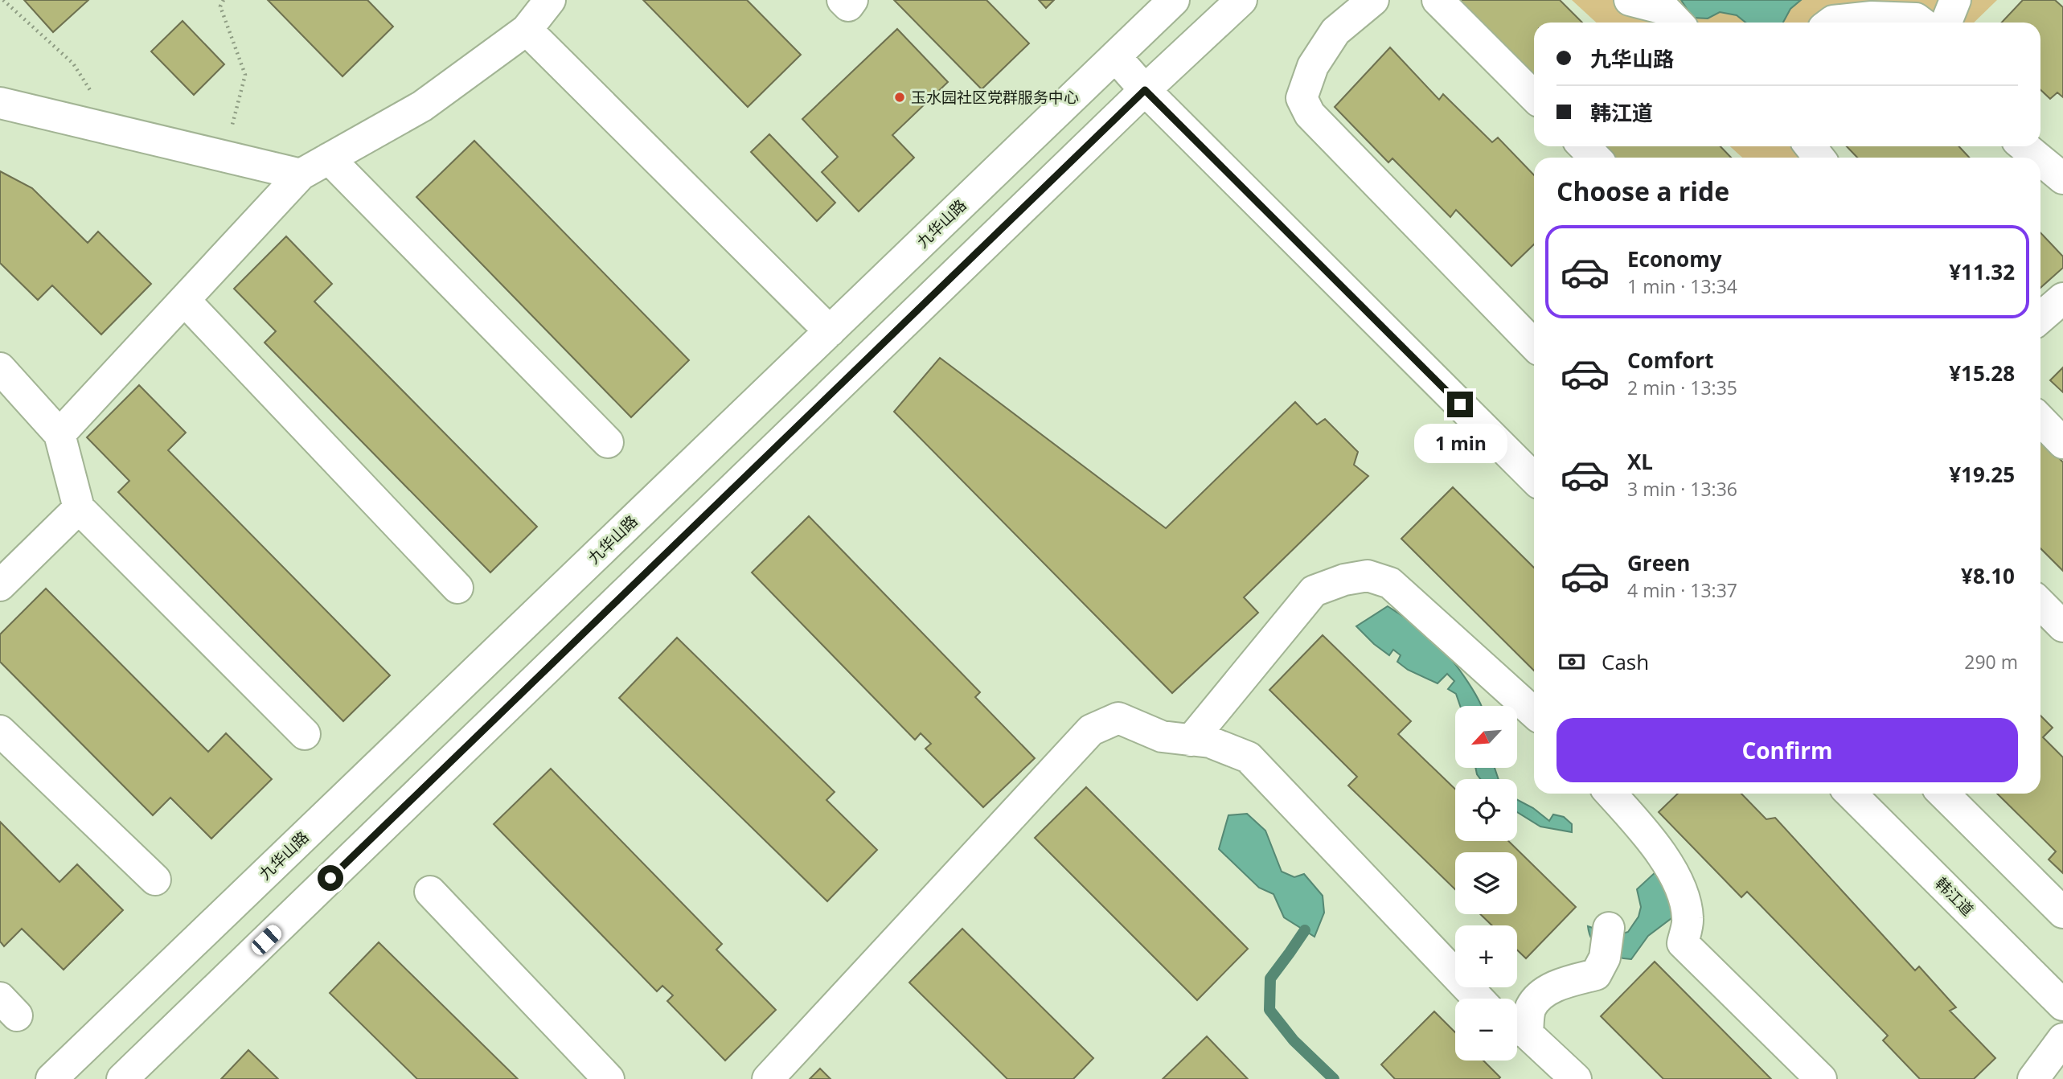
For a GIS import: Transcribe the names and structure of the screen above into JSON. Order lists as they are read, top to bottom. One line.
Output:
{"streets":{"street":["九华山路","韩江道"]},"places":["玉水园社区党群服务中心"],"north":"bottom left","page":{"banner":["九华山路","韩江道"],"heading":"Choose a ride","list":[{"name":"Economy","note":"1 min · 13:34","value":"¥11.32"},{"name":"Comfort","note":"2 min · 13:35","value":"¥15.28"},{"name":"XL","note":"3 min · 13:36","value":"¥19.25"},{"name":"Green","note":"4 min · 13:37","value":"¥8.10"}],"bubble":"1 min","pay":["Cash","290 m"],"map_buttons":["+","−"],"buttons":"Confirm"}}
